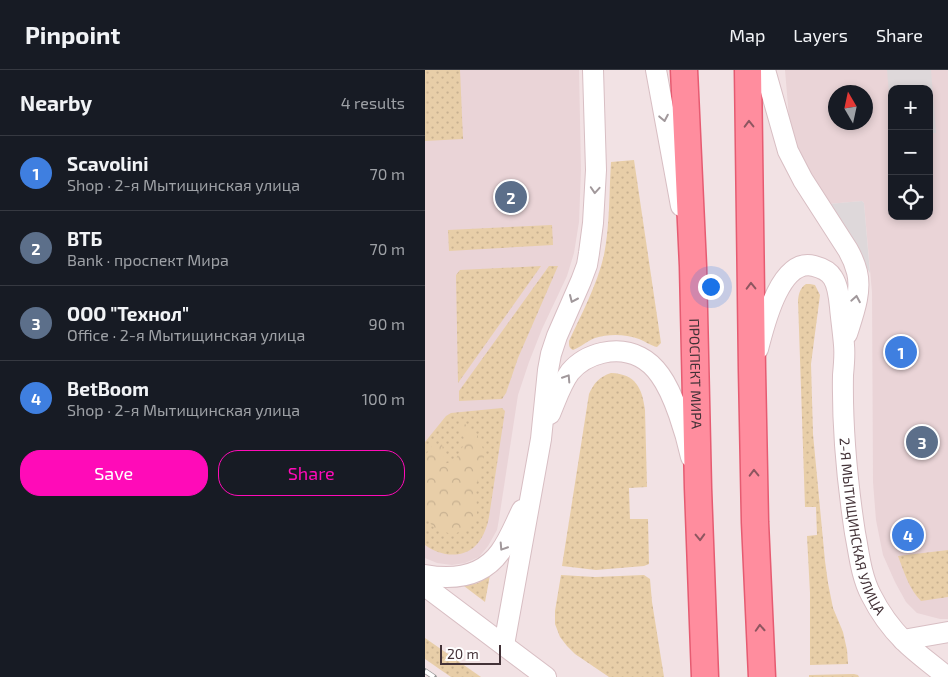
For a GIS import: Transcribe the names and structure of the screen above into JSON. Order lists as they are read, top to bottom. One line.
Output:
{"streets":{"main road":["ПРОСПЕКТ МИРА"],"street":["2-Я МЫТИЩИНСКАЯ УЛИЦА"]},"scale_bar":"20 m","north":"top","page":{"header":"Pinpoint","nav":["Map","Layers","Share"],"heading":["Nearby","4 results"],"map_buttons":["+","−"],"list":[{"mark":"1","name":"Scavolini","note":"Shop · 2-я Мытищинская улица","value":"70 m"},{"mark":"2","name":"ВТБ","note":"Bank · проспект Мира","value":"70 m"},{"mark":"3","name":"ООО \"Технол\"","note":"Office · 2-я Мытищинская улица","value":"90 m"},{"mark":"4","name":"BetBoom","note":"Shop · 2-я Мытищинская улица","value":"100 m"}],"pins":["2","1","3","4"],"buttons":["Save","Share"],"scale":"20 m"}}
